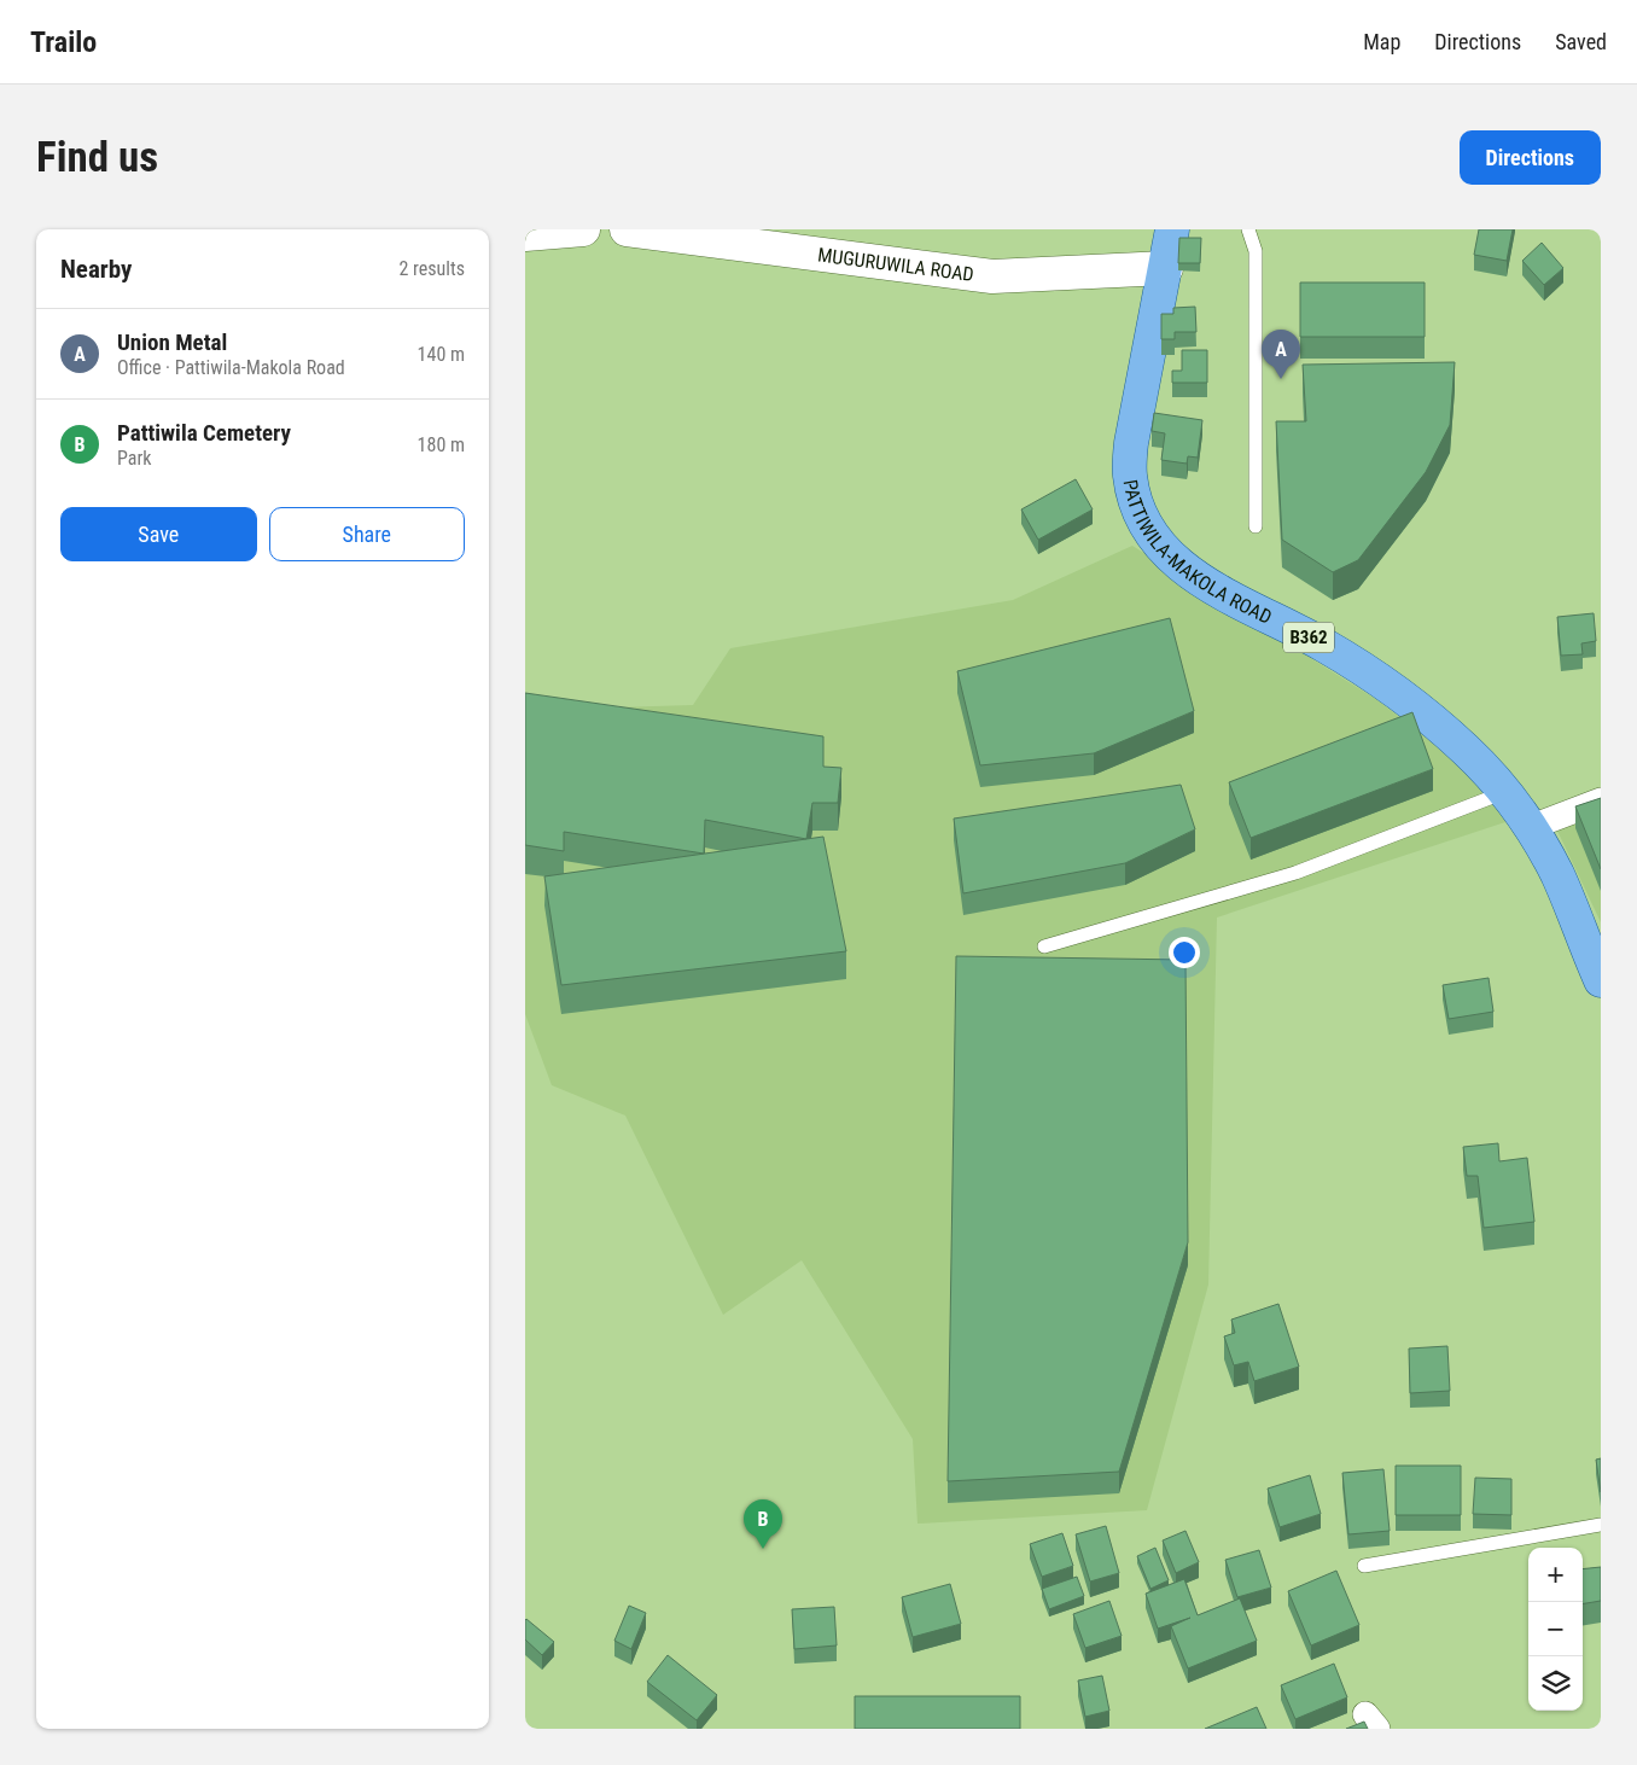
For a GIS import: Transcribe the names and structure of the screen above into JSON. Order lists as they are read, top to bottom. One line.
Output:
{"streets":{"main road":["PATTIWILA-MAKOLA ROAD","B362"],"street":["MUGURUWILA ROAD"]},"crossings":[["MUGURUWILA ROAD","PATTIWILA-MAKOLA ROAD"]],"page":{"header":"Trailo","nav":["Map","Directions","Saved"],"buttons":["Directions",["Save","Share"]],"title":"Find us","heading":["Nearby","2 results"],"list":[{"mark":"A","name":"Union Metal","note":"Office · Pattiwila-Makola Road","value":"140 m"},{"mark":"B","name":"Pattiwila Cemetery","note":"Park","value":"180 m"}],"pins":["A","B"],"map_buttons":["+","−"]}}
